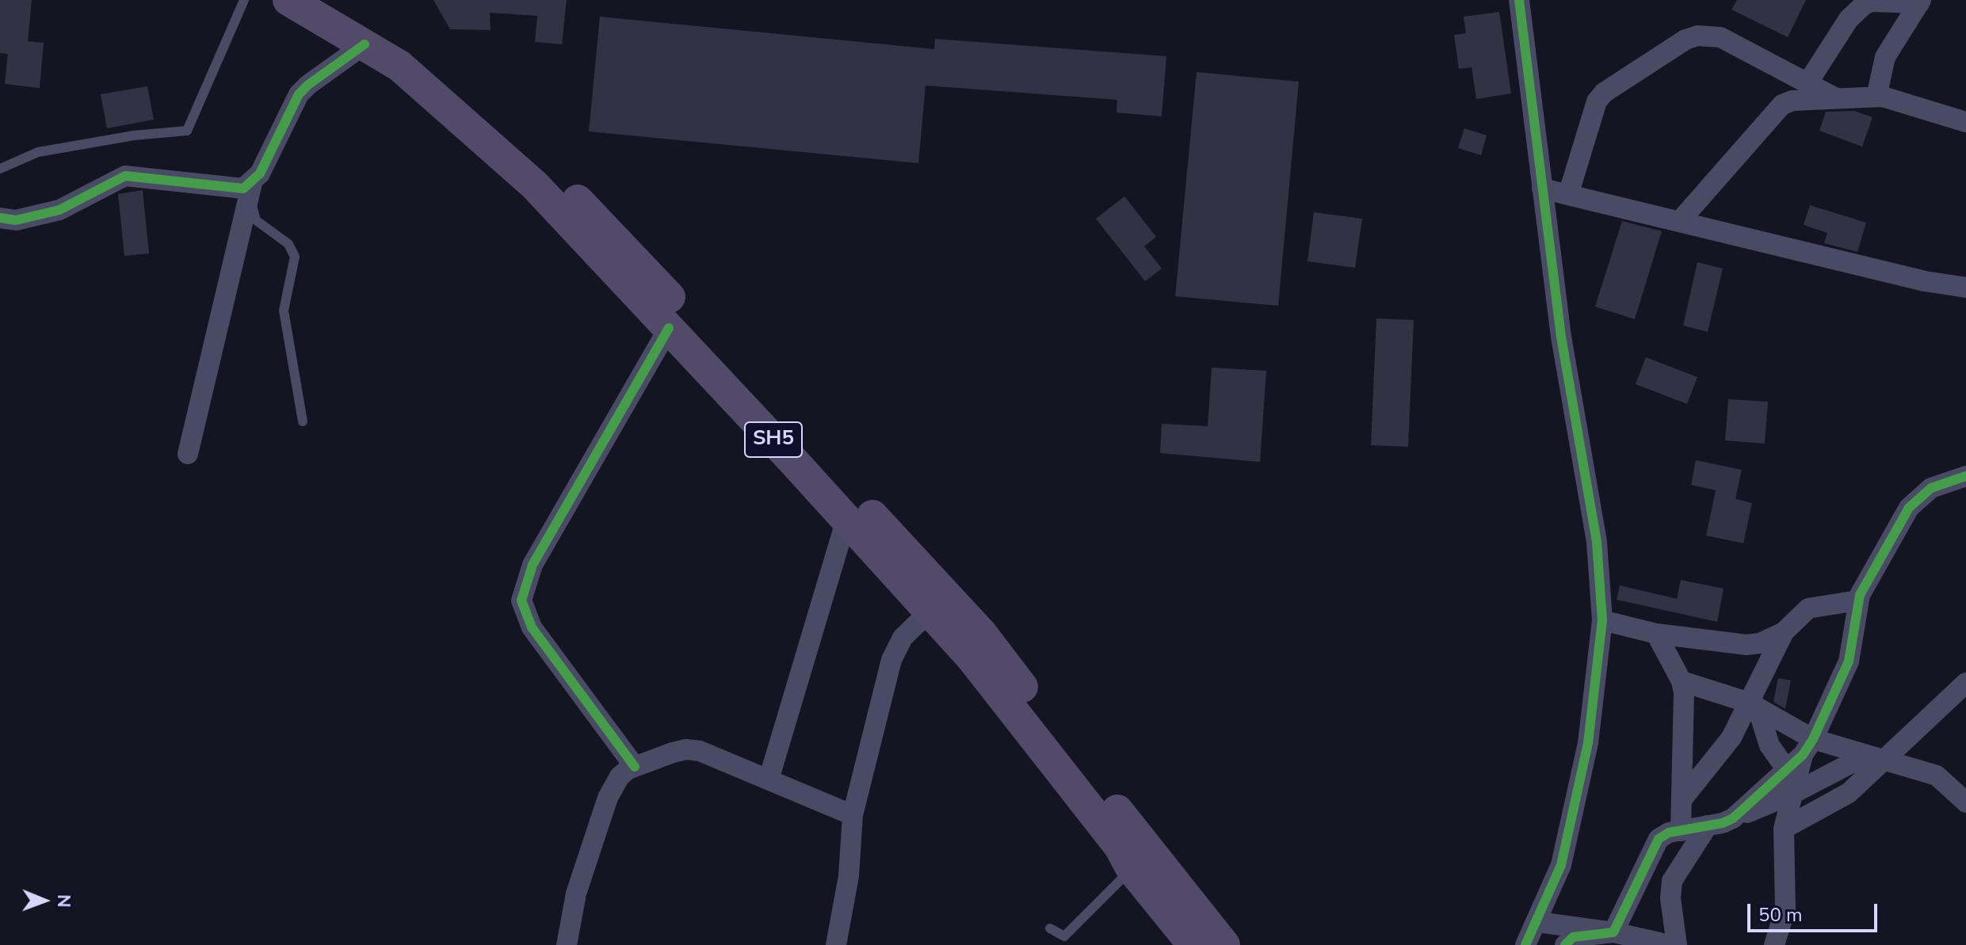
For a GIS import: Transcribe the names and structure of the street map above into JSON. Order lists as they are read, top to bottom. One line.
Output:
{"streets":{"main road":["SH5"]},"scale_bar":"50 m","north":"right"}
